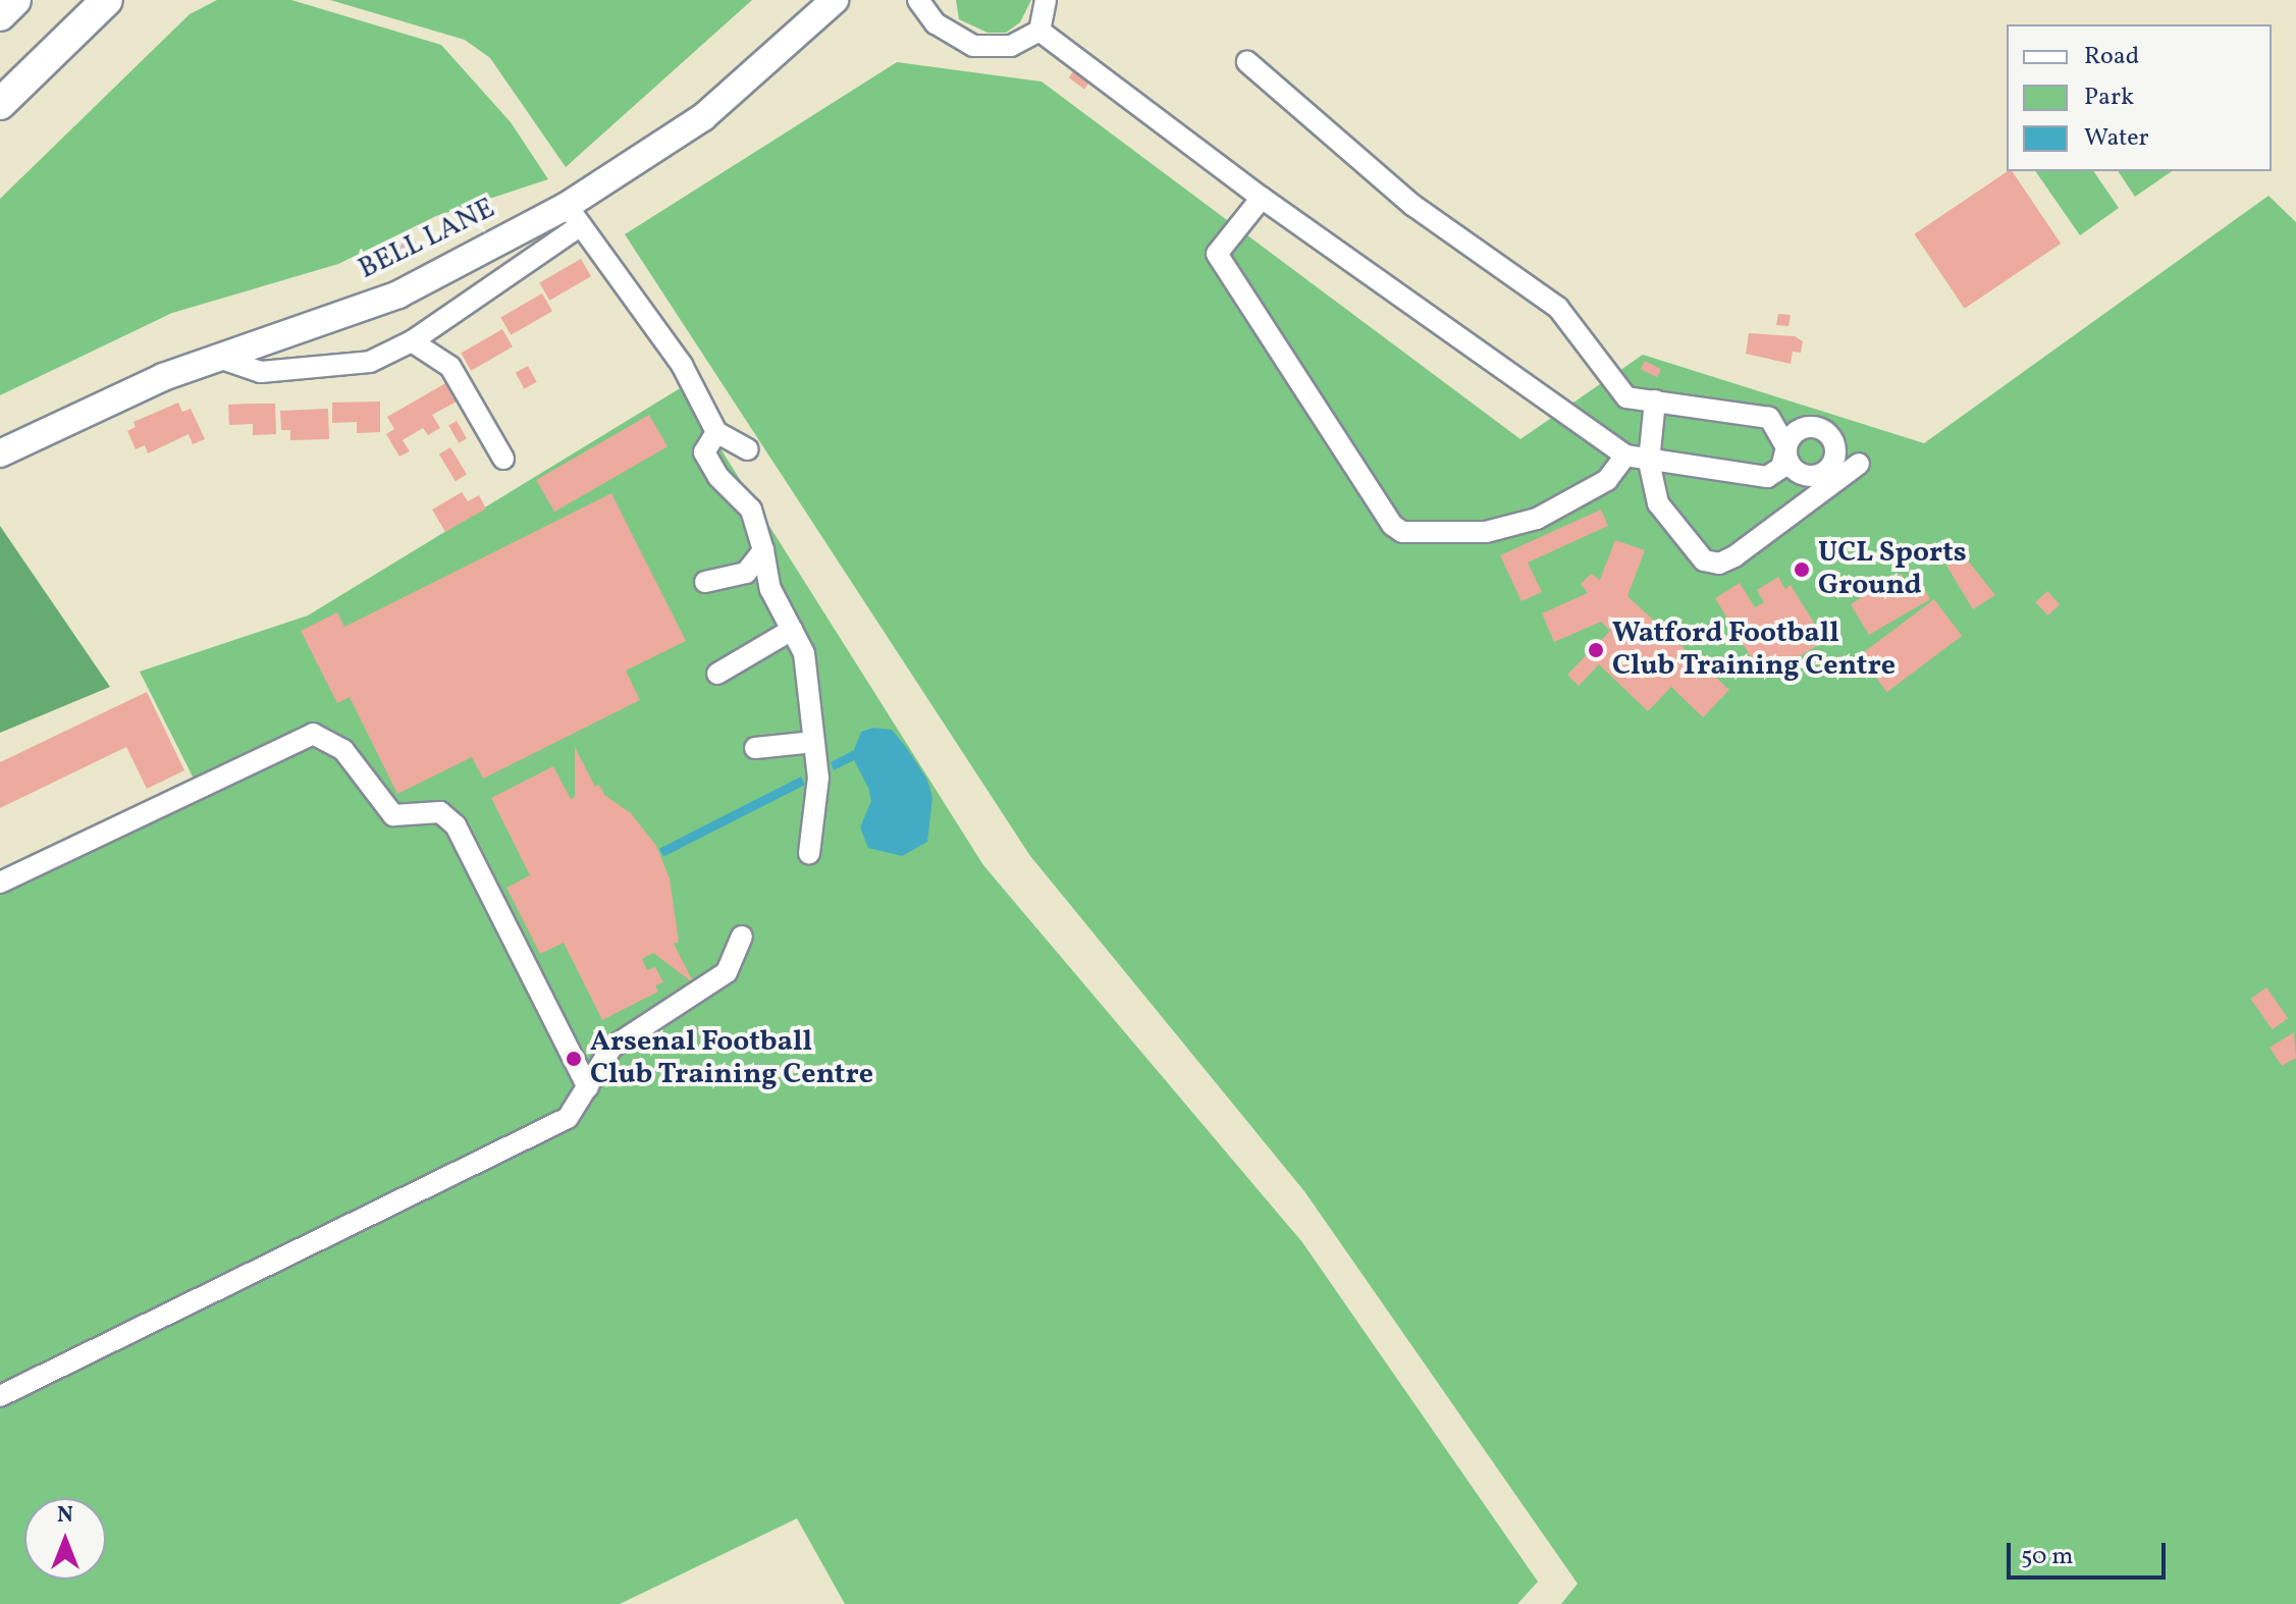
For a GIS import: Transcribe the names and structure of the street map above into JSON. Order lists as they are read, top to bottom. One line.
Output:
{"streets":{"main road":["BELL LANE"]},"places":["UCL Sports Ground","Watford Football Club Training Centre","Arsenal Football Club Training Centre"],"legend":["Road","Park","Water"],"scale_bar":"50 m","north":"top"}
